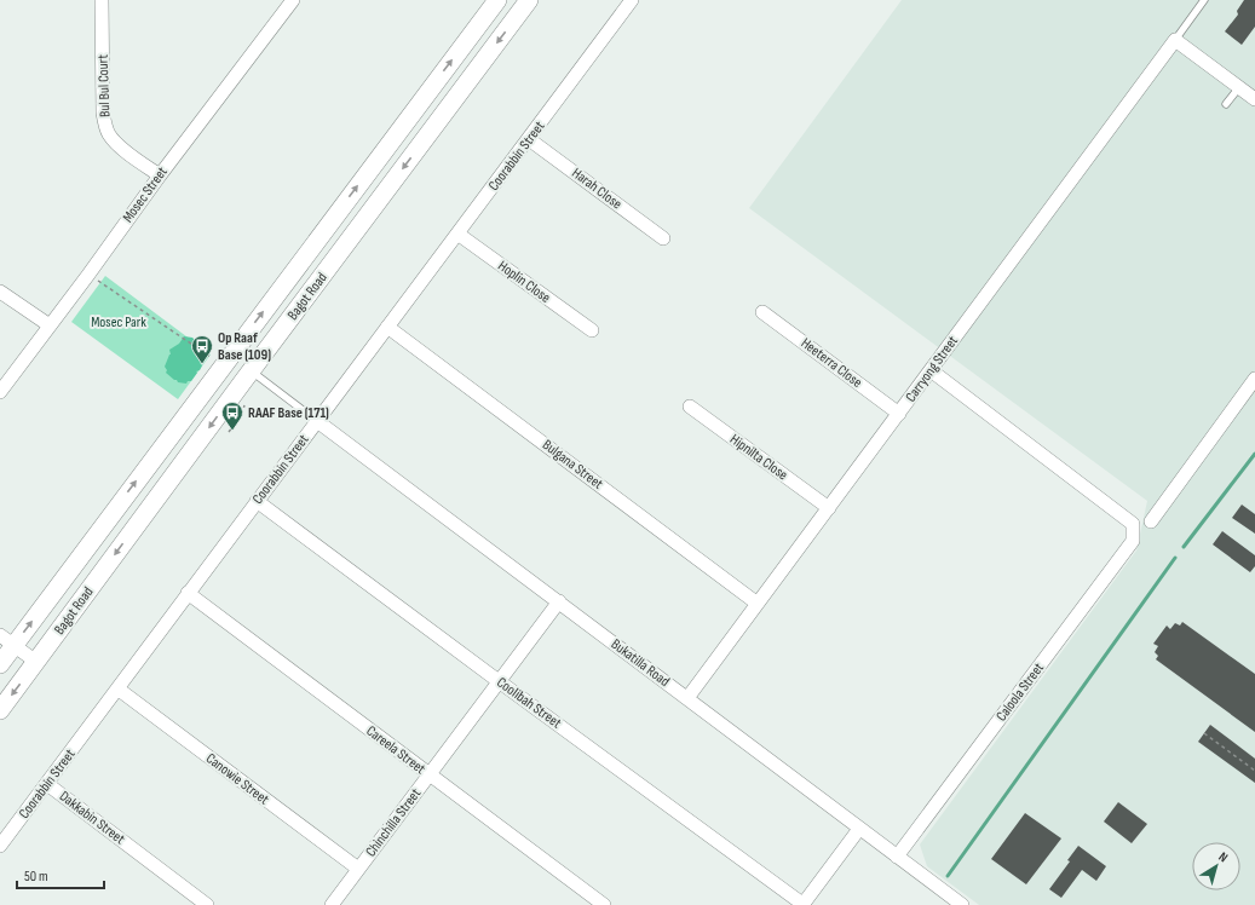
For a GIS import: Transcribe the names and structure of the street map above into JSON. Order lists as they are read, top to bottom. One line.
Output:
{"streets":{"main road":["Bagot Road"],"street":["Bul Bul Court","Coorabbin Street","Harah Close","Mosec Street","Hoplin Close","Heeterra Close","Carryong Street","Hipnilta Close","Bulgana Street","Bukatilla Road","Caloola Street","Coolibah Street","Careela Street","Canowie Street","Dakkabin Street","Chinchilla Street"]},"crossings":[["Bul Bul Court","Mosec Street"],["Coorabbin Street","Harah Close"],["Coorabbin Street","Hoplin Close"],["Coorabbin Street","Bulgana Street"],["Coorabbin Street","Bukatilla Road"],["Coorabbin Street","Coolibah Street"],["Coorabbin Street","Careela Street"],["Coorabbin Street","Canowie Street"],["Coorabbin Street","Dakkabin Street"],["Heeterra Close","Carryong Street"],["Carryong Street","Hipnilta Close"],["Carryong Street","Bulgana Street"],["Carryong Street","Bukatilla Road"],["Carryong Street","Caloola Street"],["Bukatilla Road","Caloola Street"],["Bukatilla Road","Chinchilla Street"],["Coolibah Street","Chinchilla Street"],["Careela Street","Chinchilla Street"],["Canowie Street","Chinchilla Street"]],"parks":["Mosec Park"],"places":{"bus stop":["Op Raaf Base (109)","RAAF Base (171)"]},"scale_bar":"50 m","north":"top right"}
